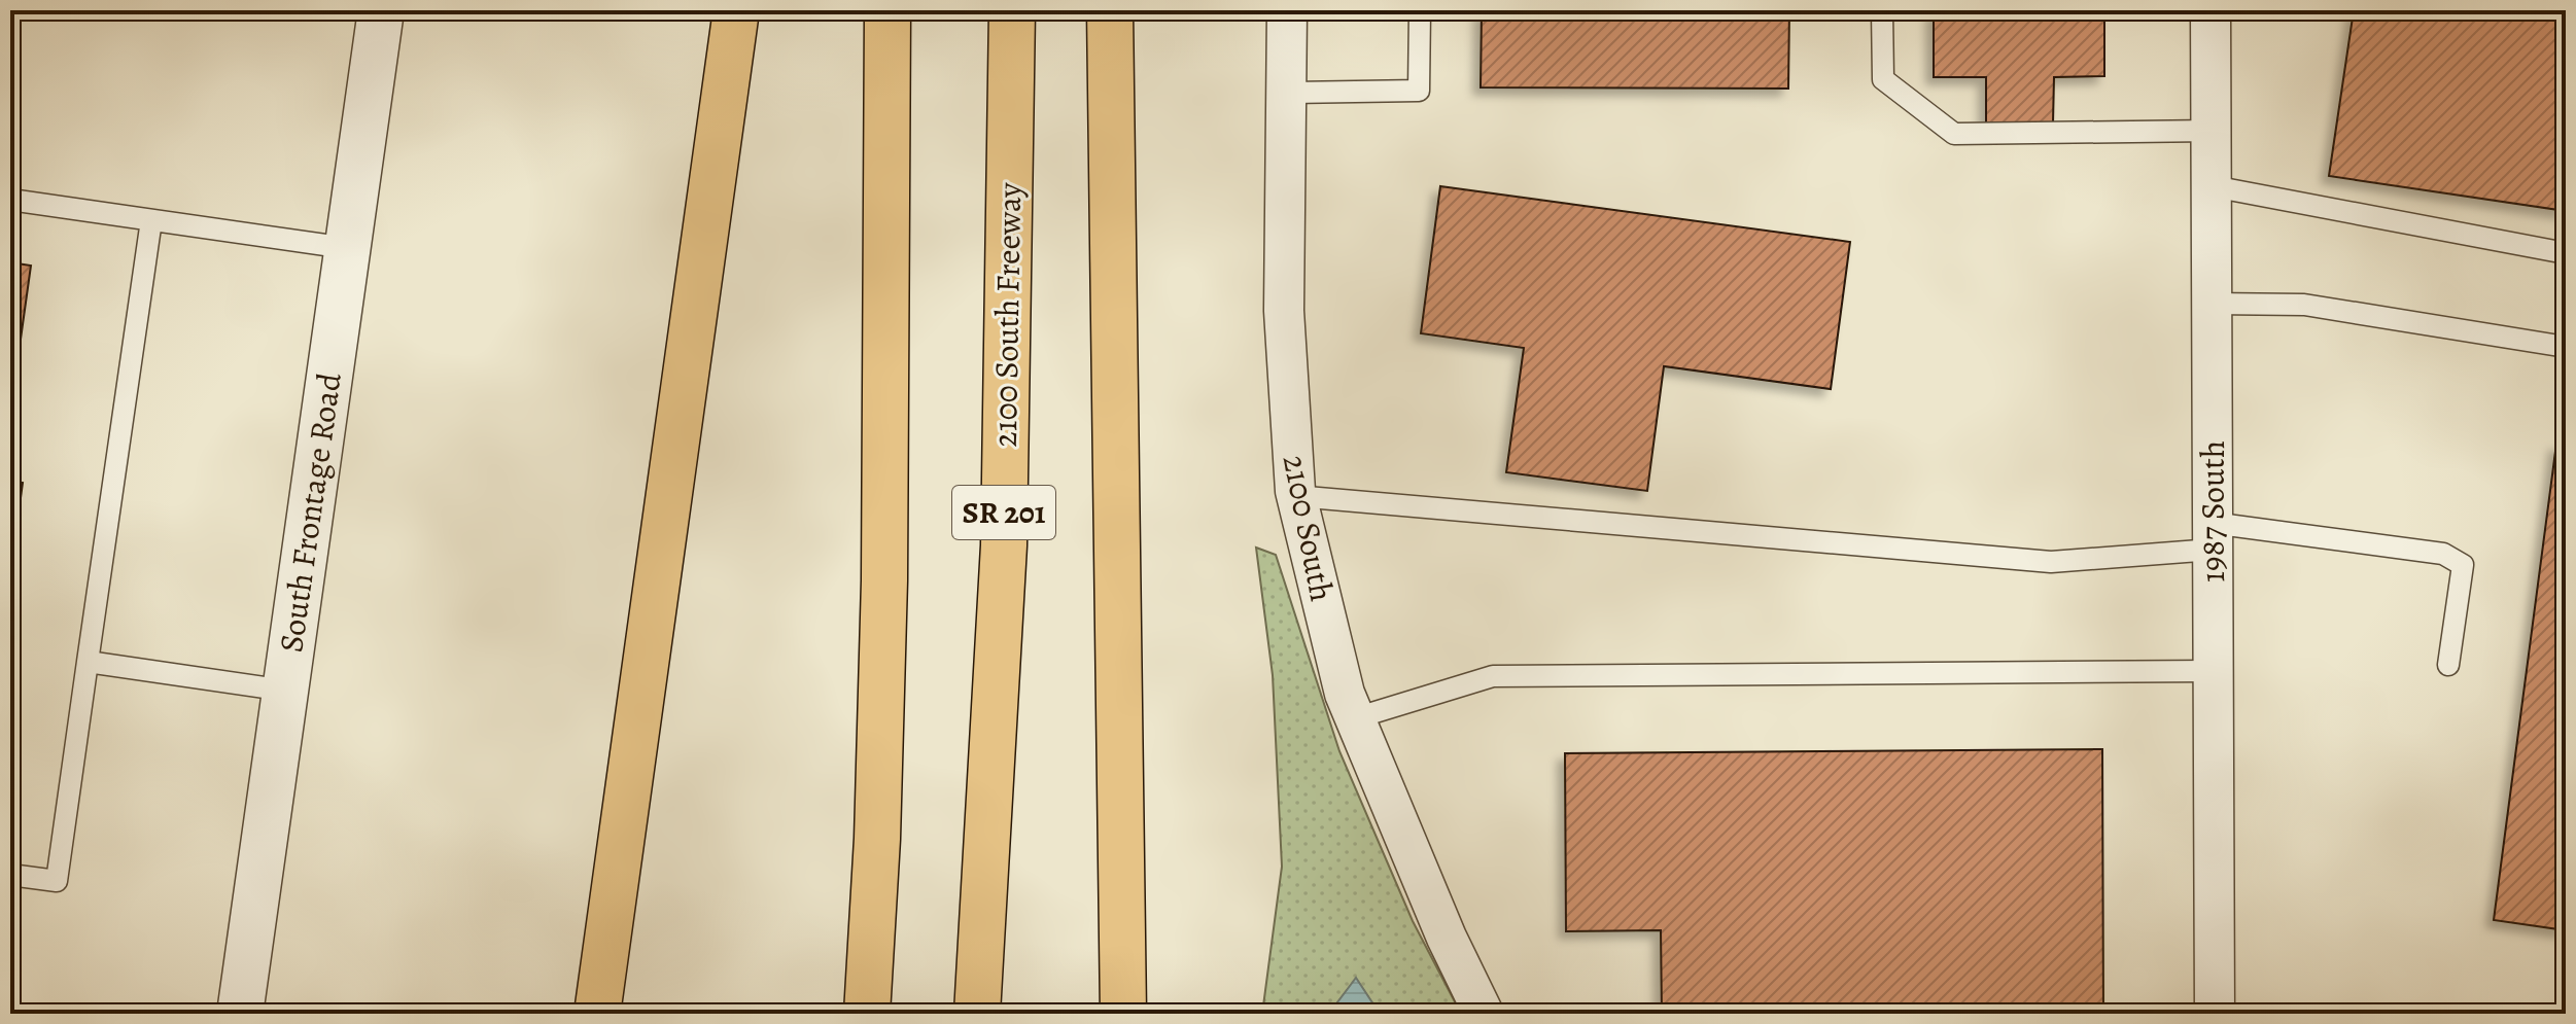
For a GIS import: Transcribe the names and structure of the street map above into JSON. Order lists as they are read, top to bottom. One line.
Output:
{"streets":{"highway":["2100 South Freeway","SR 201"],"street":["1987 South","South Frontage Road","2100 South"]}}
